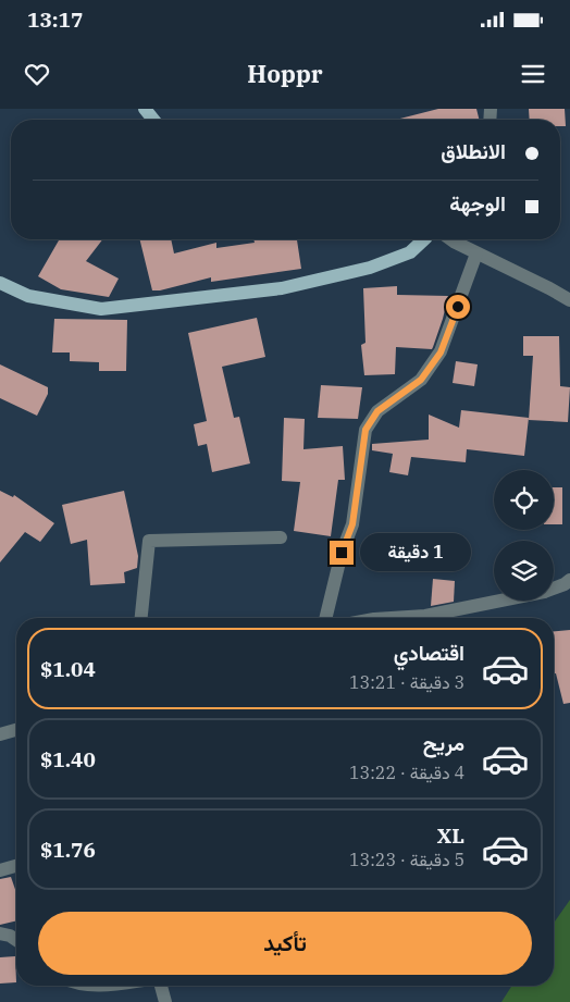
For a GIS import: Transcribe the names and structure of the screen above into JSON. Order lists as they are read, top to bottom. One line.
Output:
{"page":{"status":"13:17","header":"Hoppr","banner":["الانطلاق","الوجهة"],"bubble":"1 دقيقة","list":[{"name":"اقتصادي","note":"3 دقيقة · 13:21","value":"$1.04"},{"name":"مريح","note":"4 دقيقة · 13:22","value":"$1.40"},{"name":"XL","note":"5 دقيقة · 13:23","value":"$1.76"}],"buttons":"تأكيد"}}
